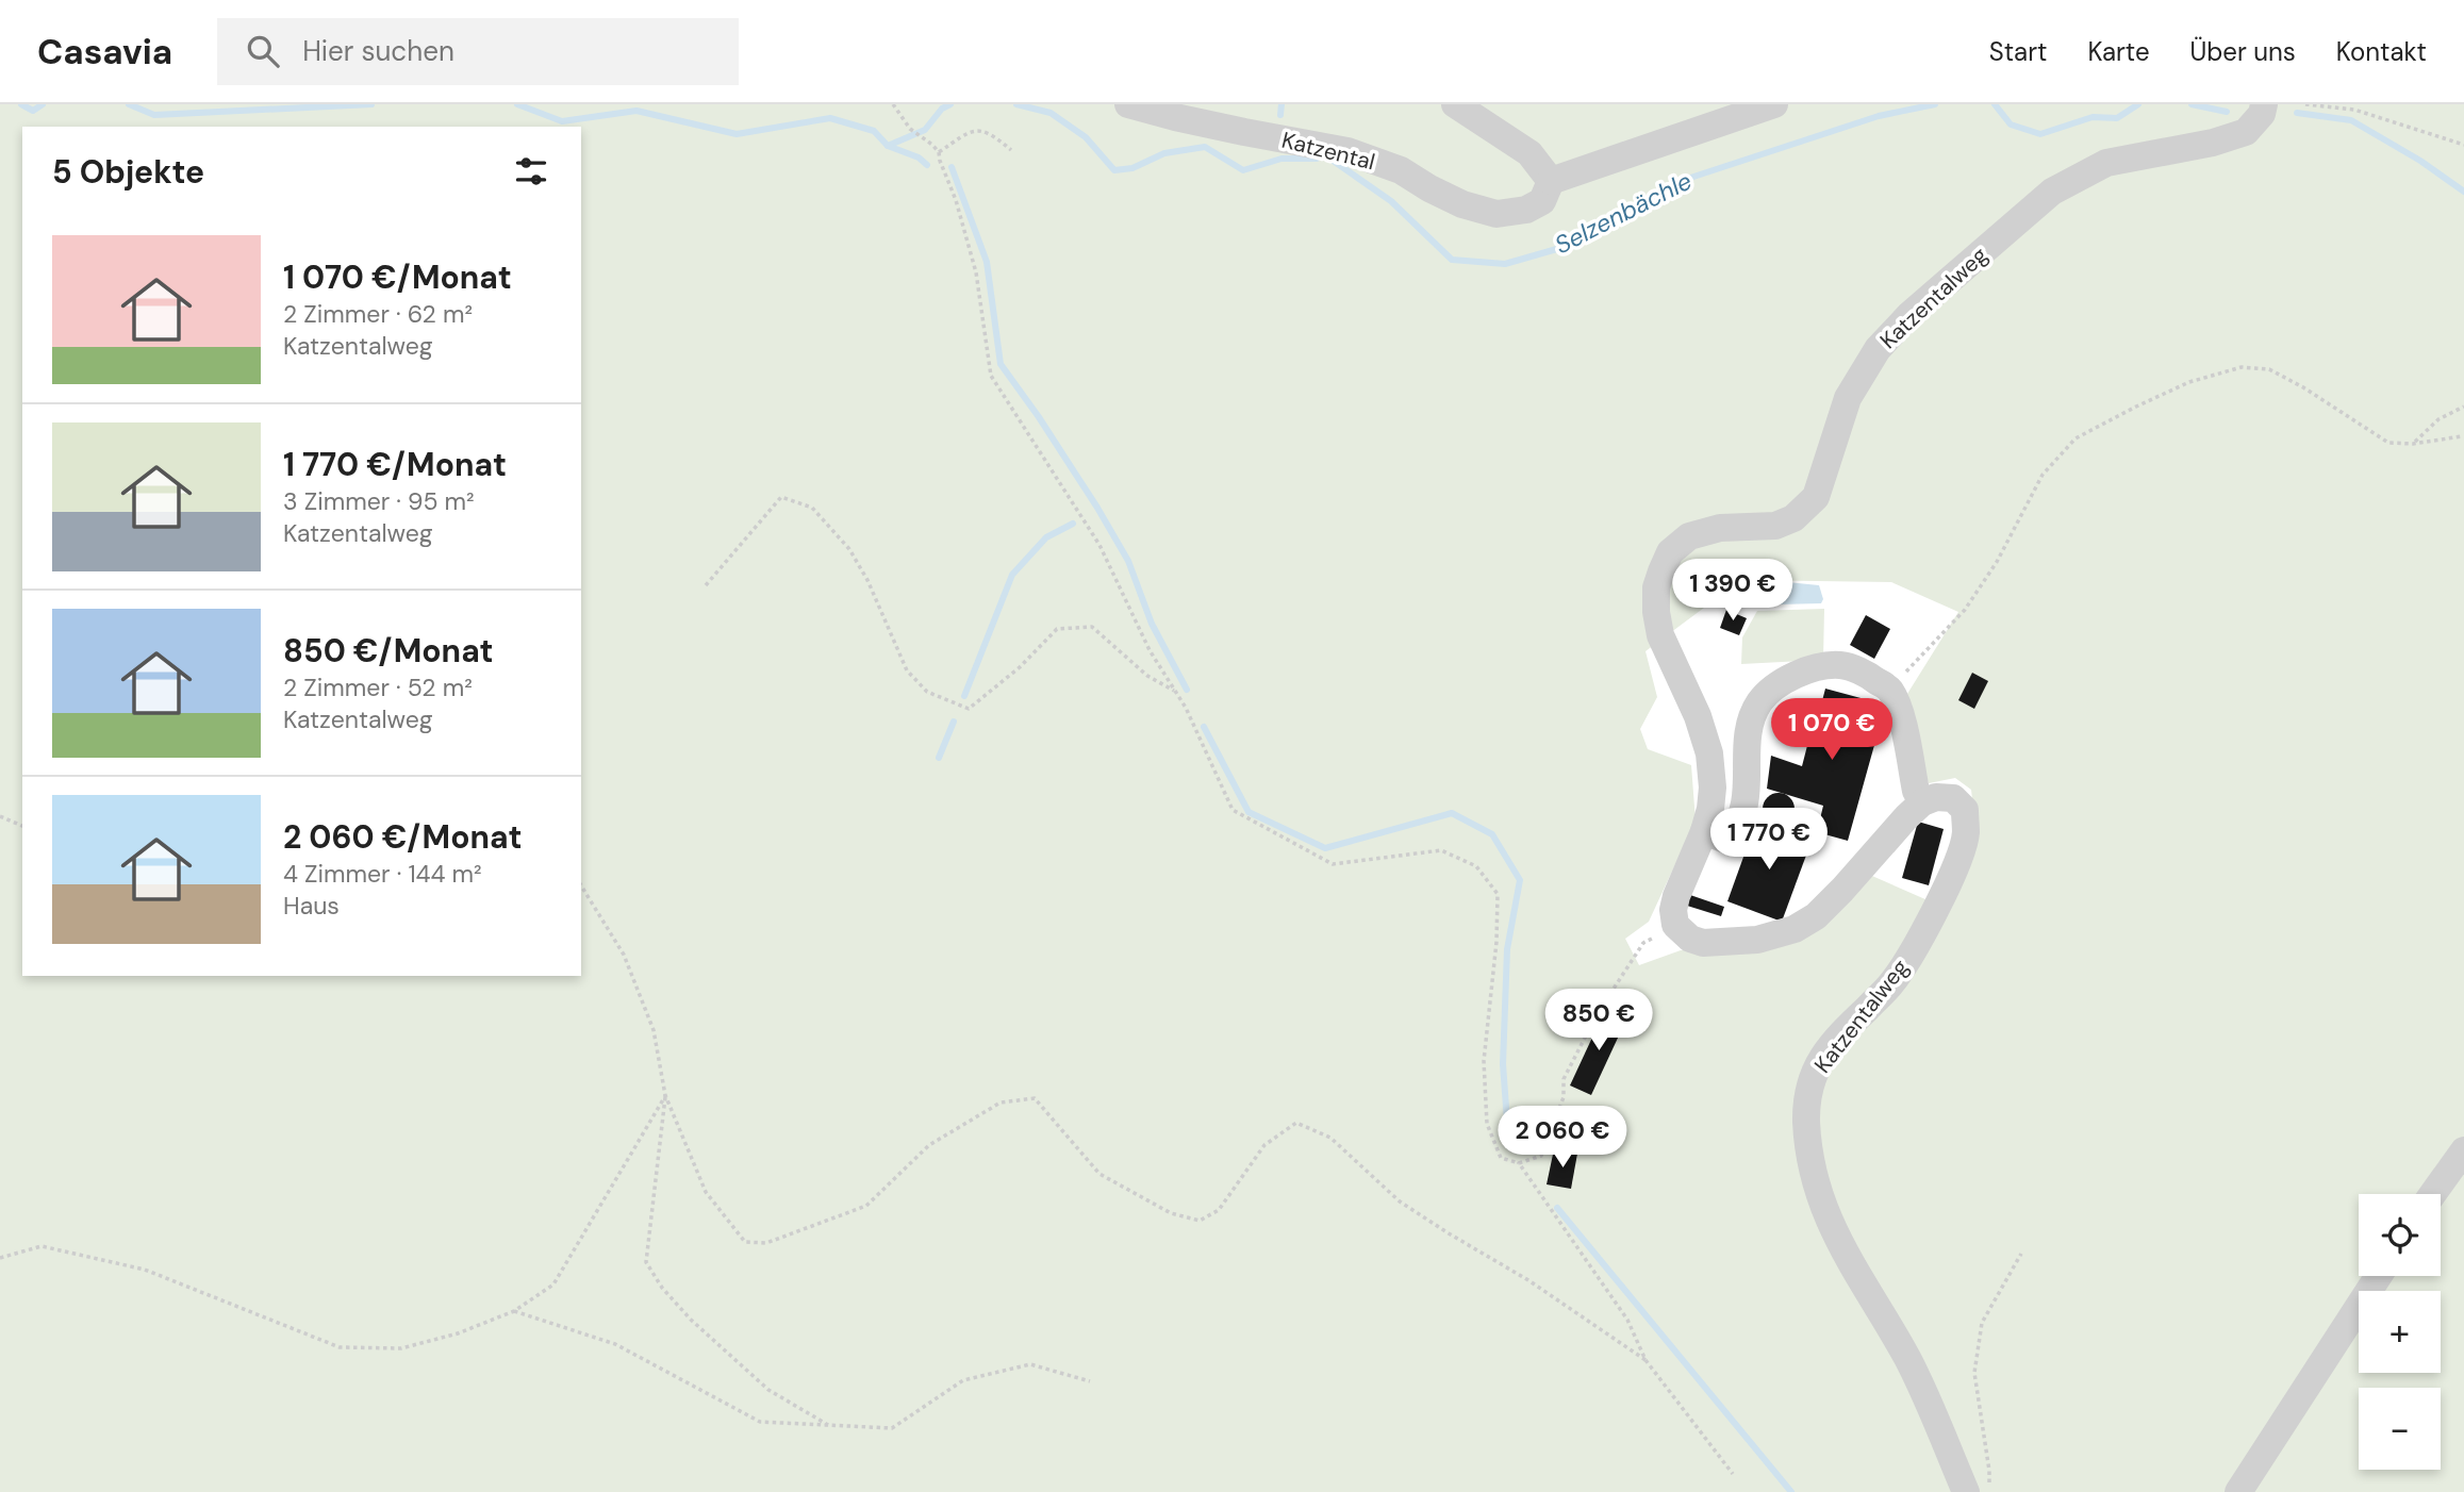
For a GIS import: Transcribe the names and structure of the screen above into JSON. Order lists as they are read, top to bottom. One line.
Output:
{"streets":{"street":["Katzental","Katzentalweg"]},"water":["Selzenbächle"],"page":{"header":"Casavia","search":"Hier suchen","nav":["Start","Karte","Über uns","Kontakt"],"heading":"5 Objekte","list":[{"name":"1 070 €/Monat","note":"2 Zimmer · 62 m² · Katzentalweg"},{"name":"1 770 €/Monat","note":"3 Zimmer · 95 m² · Katzentalweg"},{"name":"850 €/Monat","note":"2 Zimmer · 52 m² · Katzentalweg"},{"name":"2 060 €/Monat","note":"4 Zimmer · 144 m² · Haus"}],"price":["1 390 €","1 070 €","1 770 €","850 €","2 060 €"],"map_buttons":["+","−"]}}
